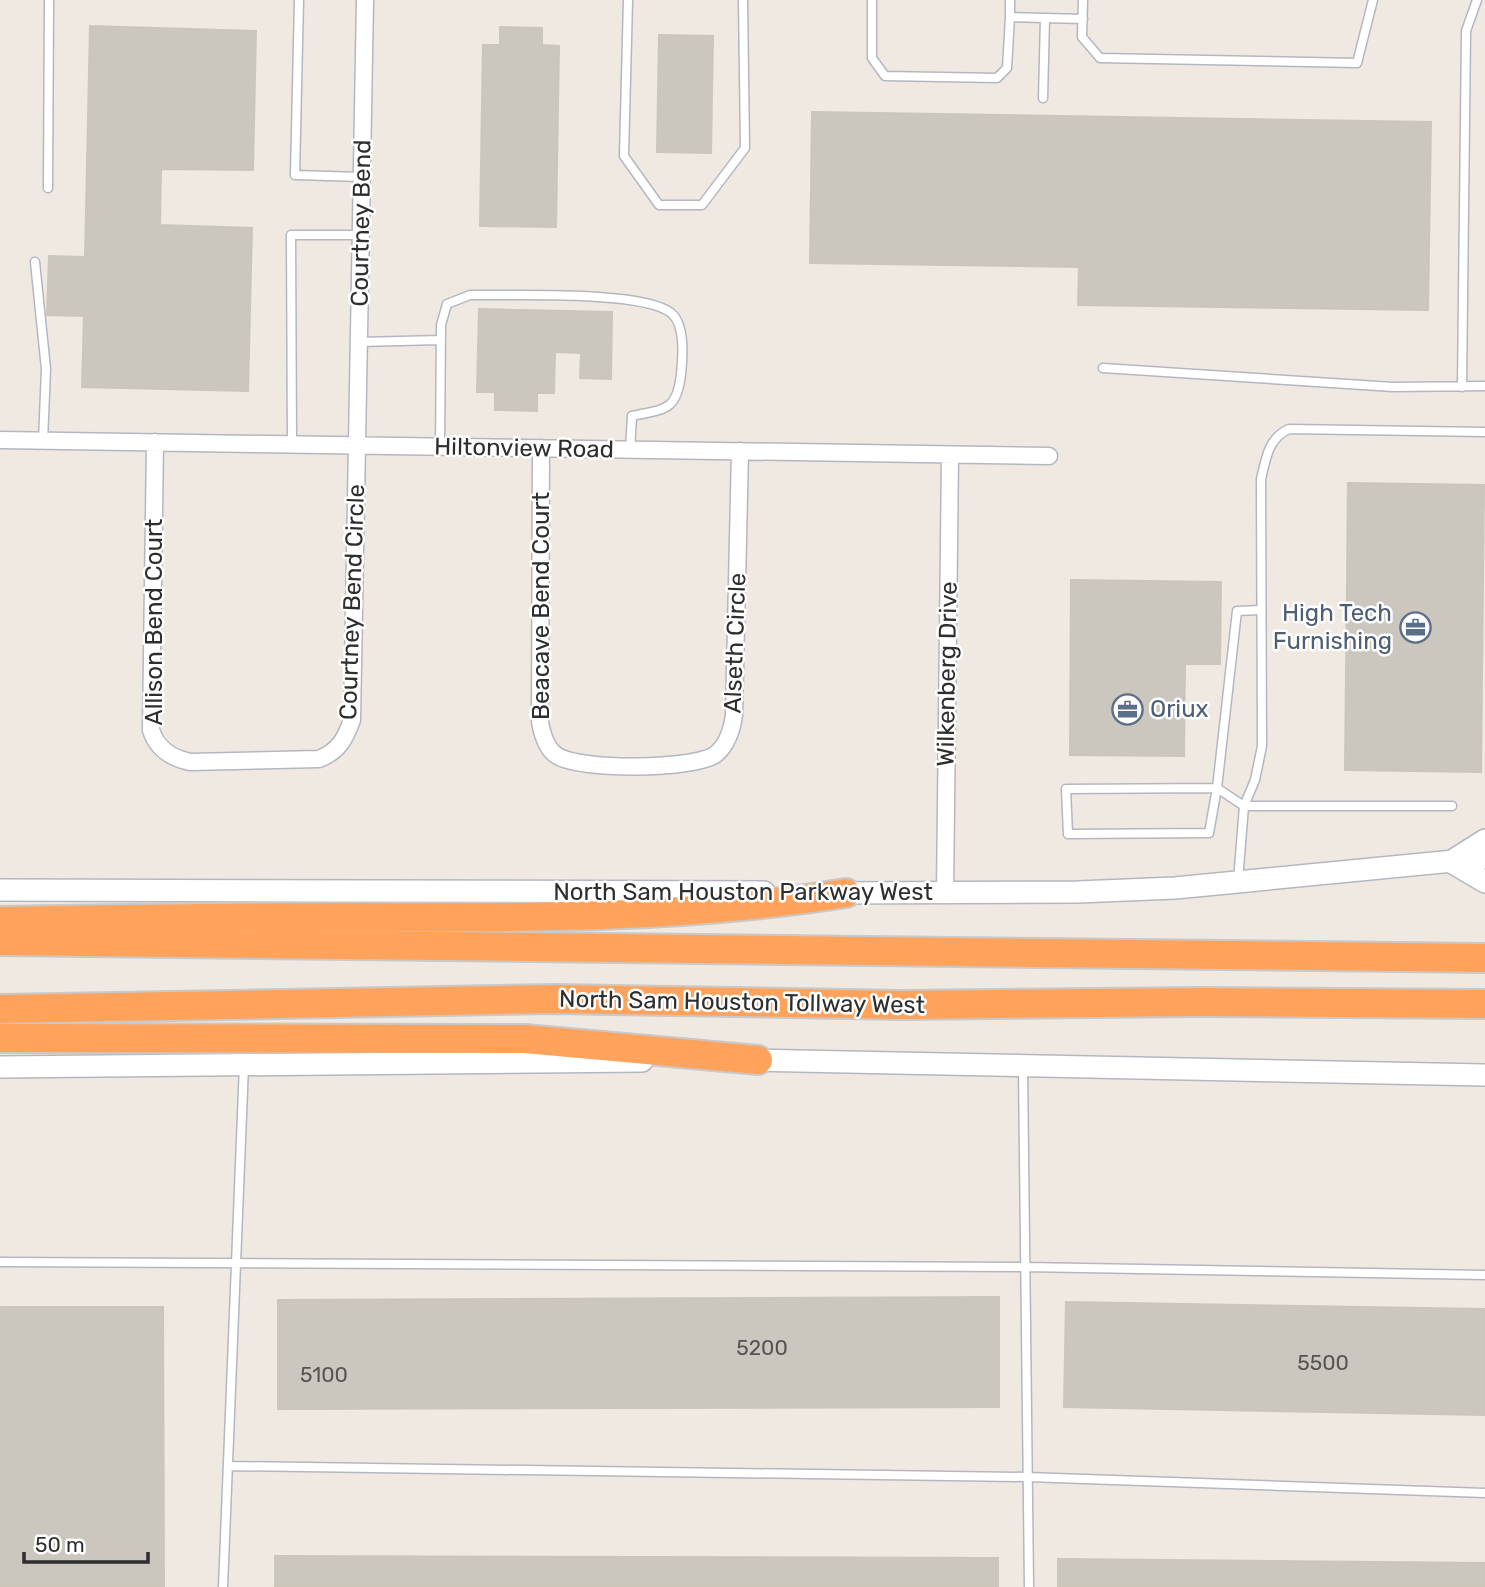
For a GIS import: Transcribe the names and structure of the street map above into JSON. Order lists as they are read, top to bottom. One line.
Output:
{"streets":{"highway":["North Sam Houston Tollway West"],"main road":["North Sam Houston Parkway West"],"street":["Courtney Bend","Hiltonview Road","Courtney Bend Circle","Beacave Bend Court","Allison Bend Court","Alseth Circle","Wilkenberg Drive"]},"crossings":[["Courtney Bend","Hiltonview Road"],["Courtney Bend","Courtney Bend Circle"],["Hiltonview Road","Courtney Bend Circle"],["Hiltonview Road","Beacave Bend Court"],["Hiltonview Road","Allison Bend Court"],["Hiltonview Road","Alseth Circle"],["Hiltonview Road","Wilkenberg Drive"],["Courtney Bend Circle","Allison Bend Court"],["Beacave Bend Court","Alseth Circle"],["Wilkenberg Drive","North Sam Houston Parkway West"]],"places":{"office":["High Tech Furnishing","Oriux"]},"house_numbers":["5200","5500","5100"],"scale_bar":"50 m"}
